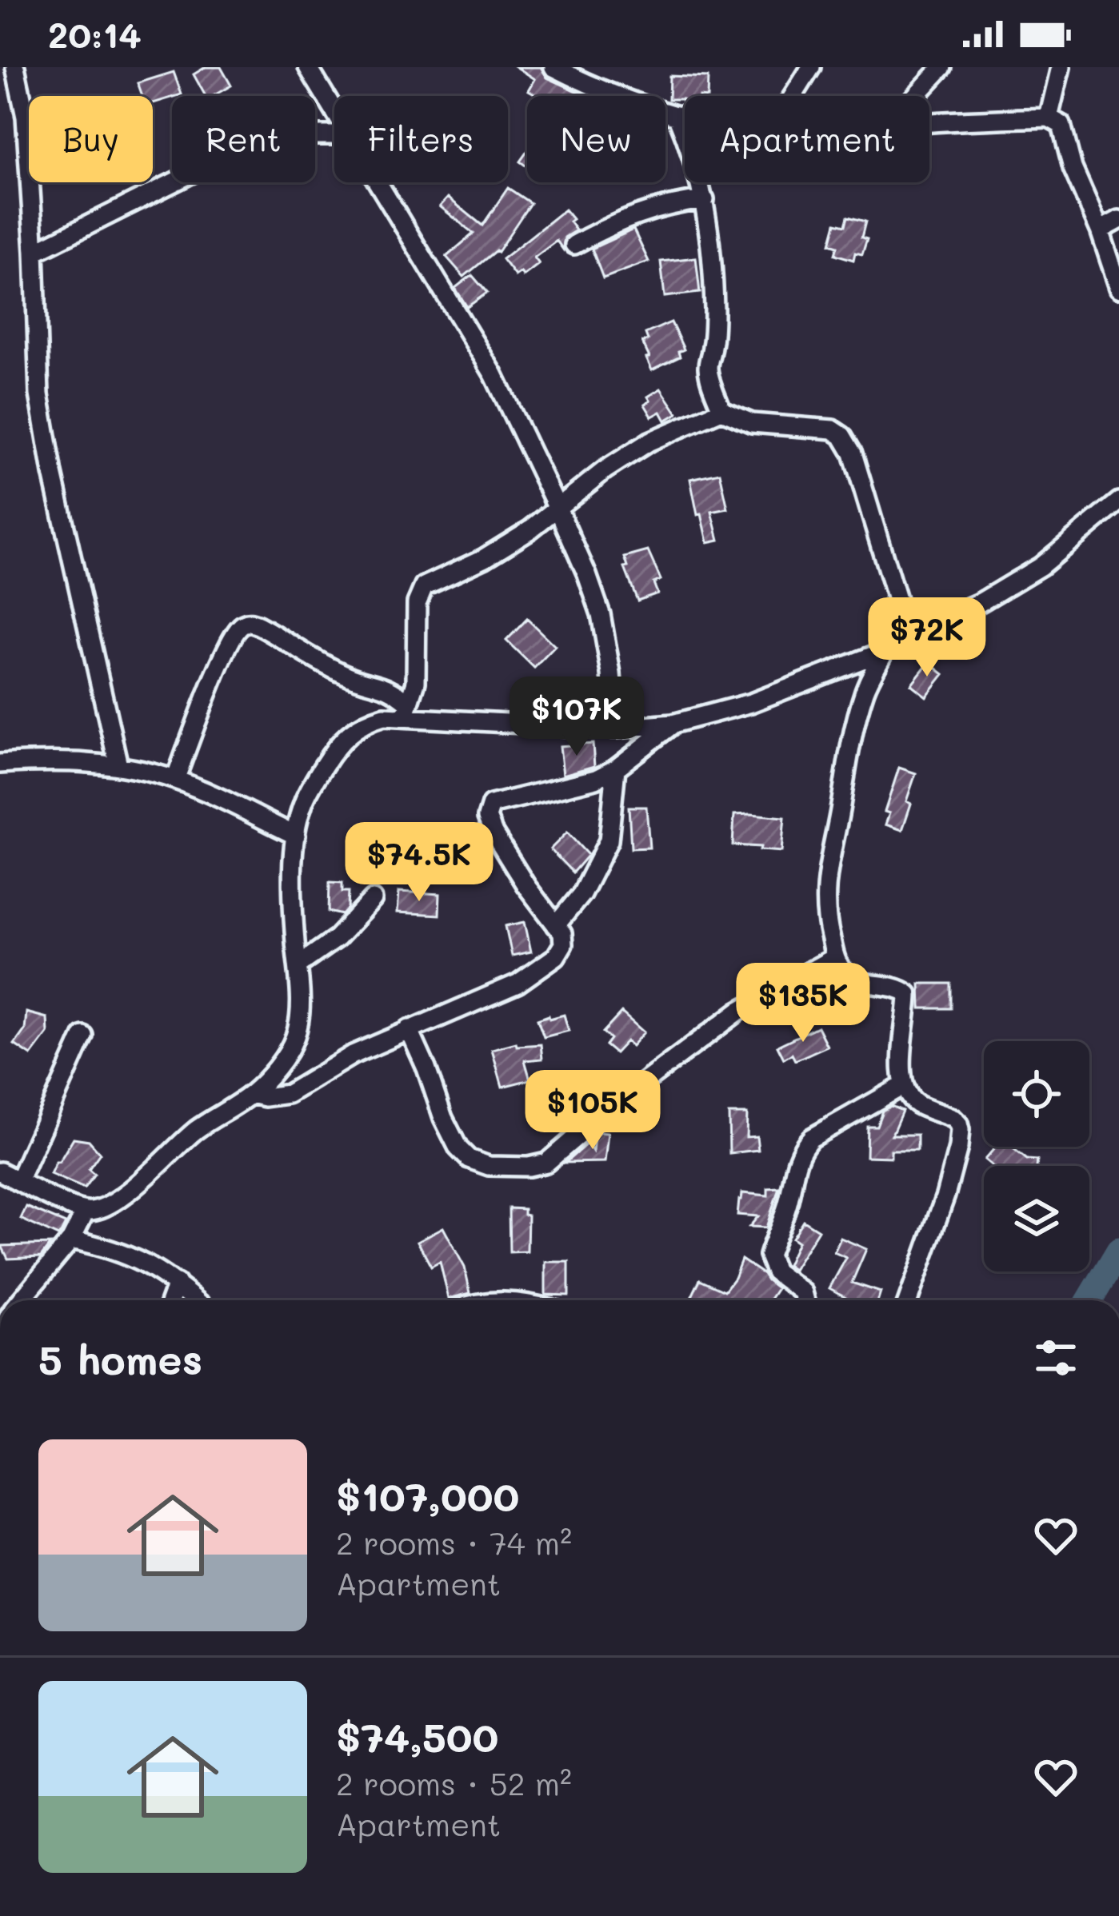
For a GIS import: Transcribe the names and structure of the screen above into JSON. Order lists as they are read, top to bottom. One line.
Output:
{"page":{"status":"20:14","chip":["Buy","Rent","Filters","New","Apartment"],"price":["$72K","$107K","$74.5K","$135K","$105K"],"heading":"5 homes","list":[{"name":"$107,000","note":"2 rooms · 74 m² · Apartment"},{"name":"$74,500","note":"2 rooms · 52 m² · Apartment"}]}}
